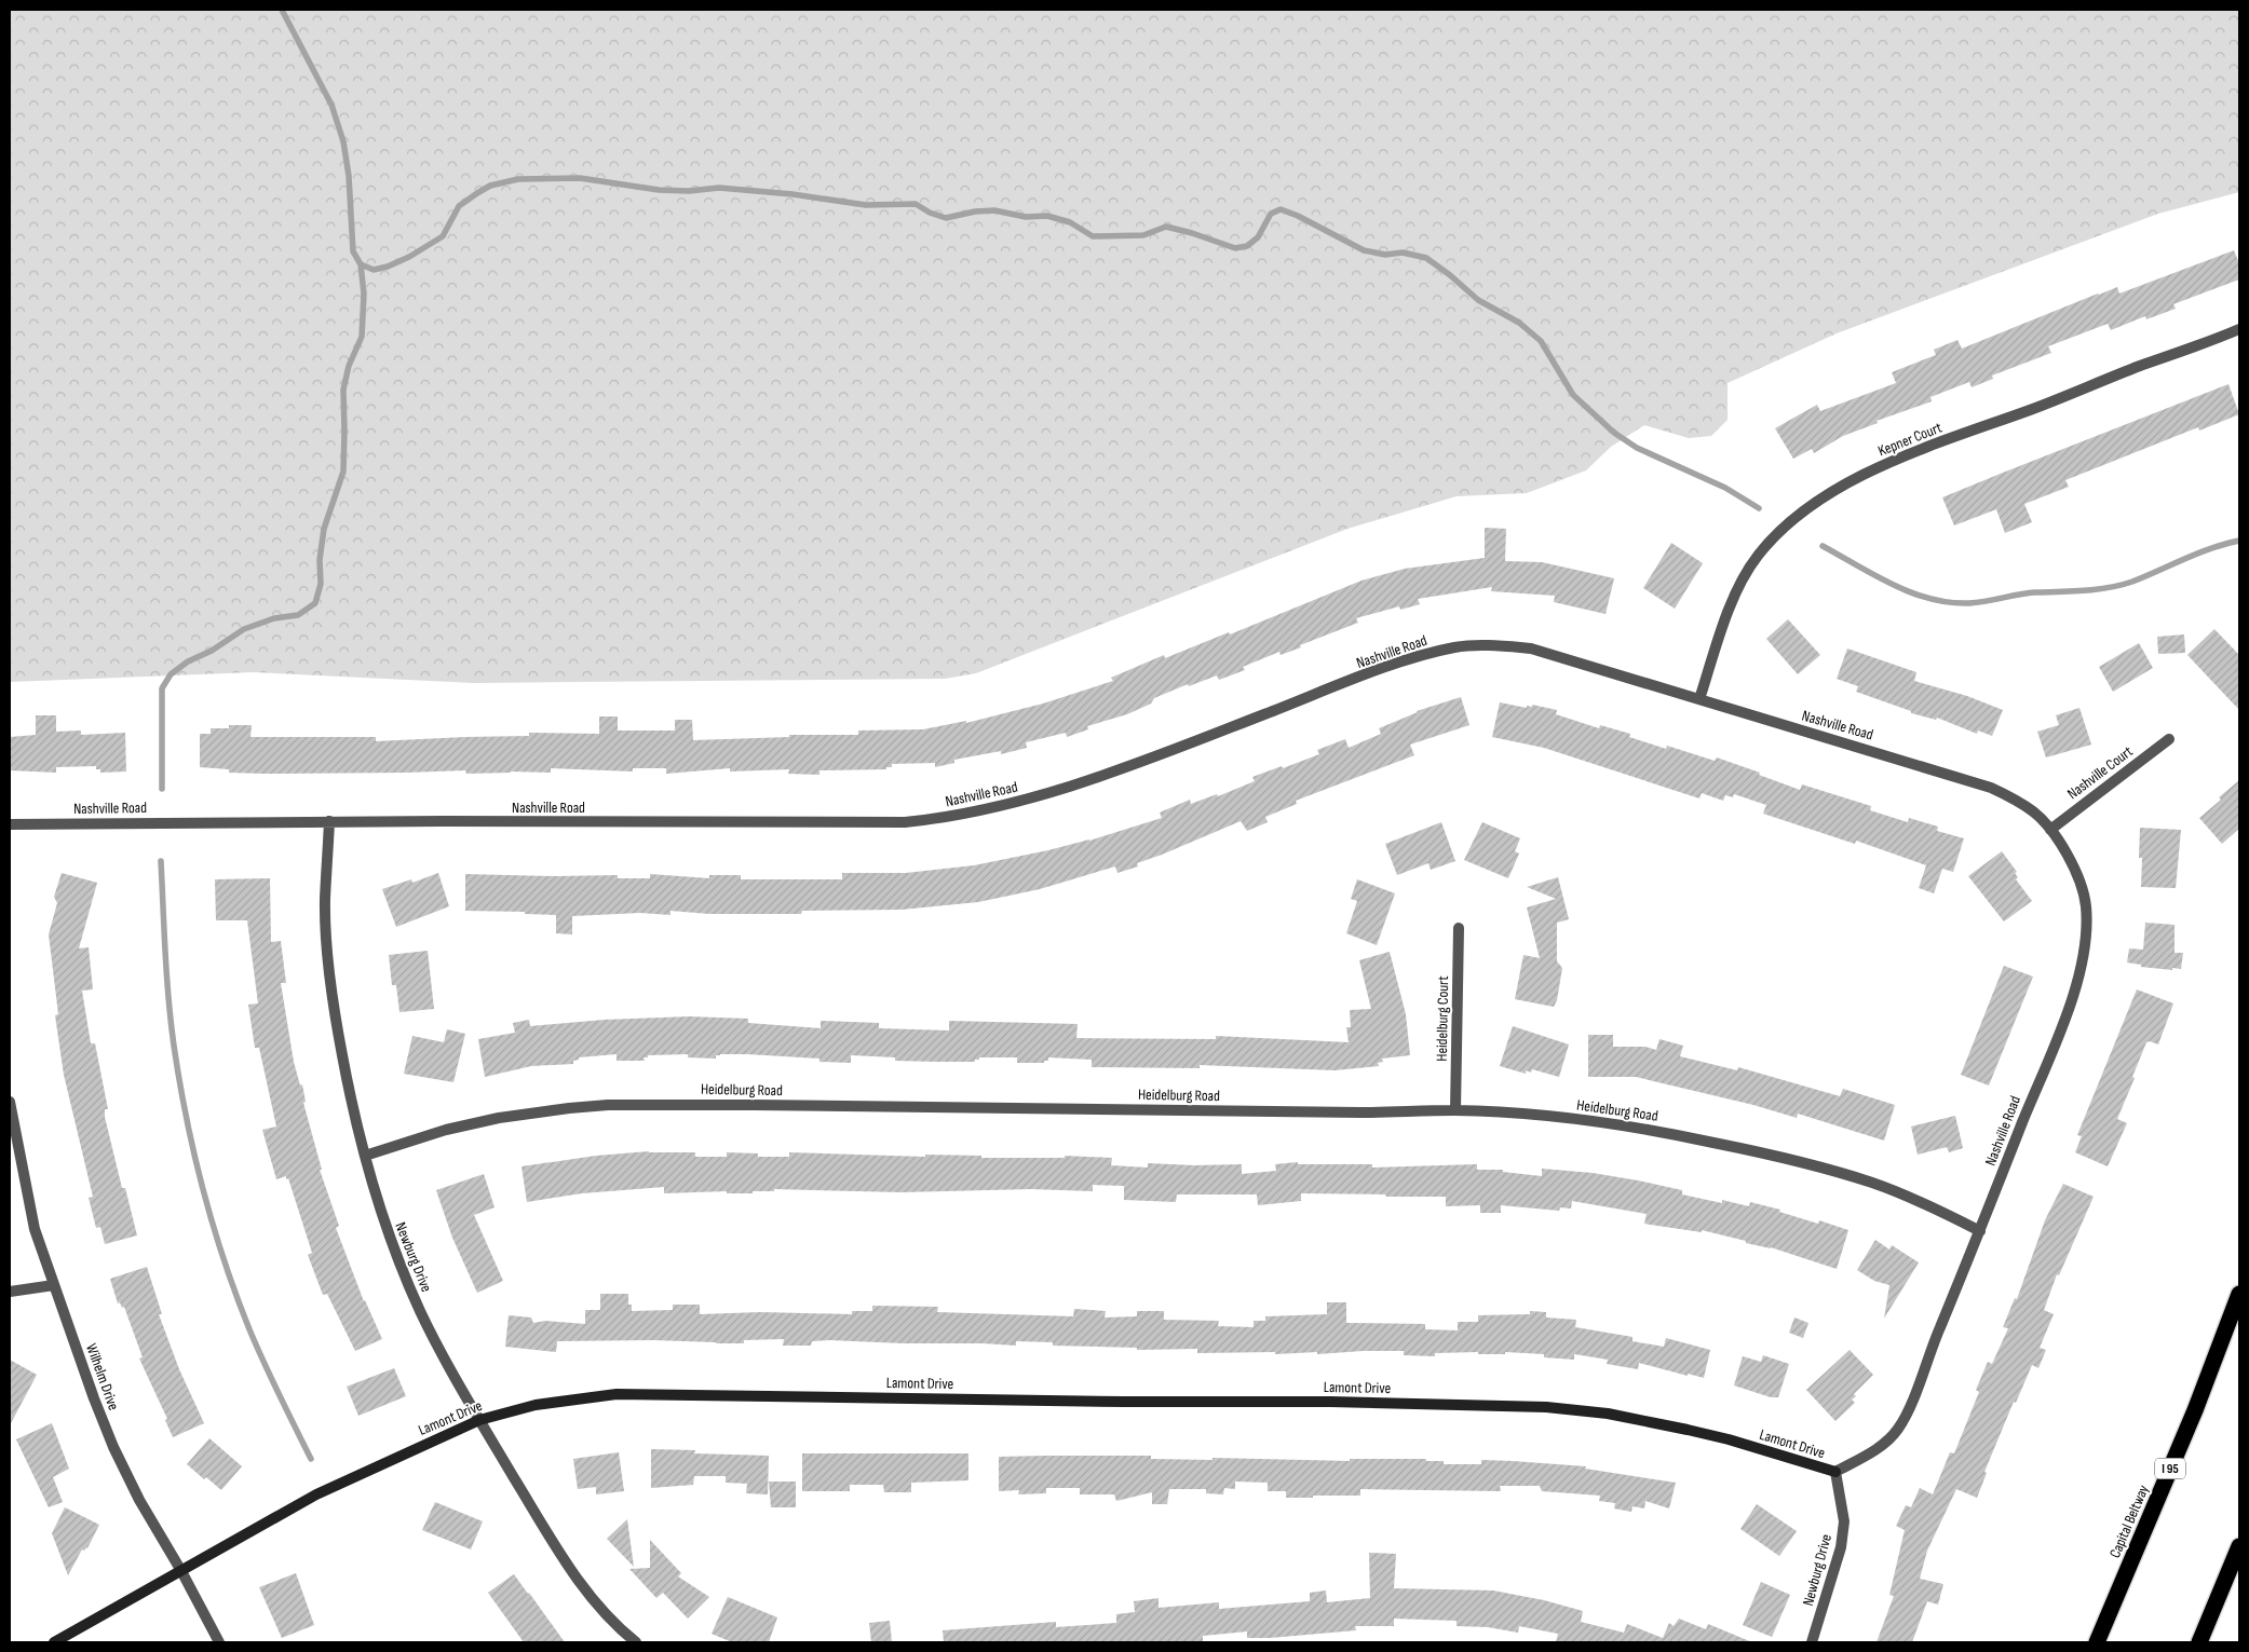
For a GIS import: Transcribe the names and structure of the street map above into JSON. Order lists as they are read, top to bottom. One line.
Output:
{"streets":{"highway":["I 95","Capital Beltway"],"street":["Kepner Court","Nashville Road","Nashville Court","Heidelburg Court","Heidelburg Road","Newburg Drive","Wilhelm Drive","Lamont Drive"]},"crossings":[["Kepner Court","Nashville Road"],["Nashville Road","Nashville Court"],["Nashville Road","Heidelburg Road"],["Nashville Road","Newburg Drive"],["Nashville Road","Lamont Drive"],["Heidelburg Court","Heidelburg Road"],["Heidelburg Road","Newburg Drive"],["Newburg Drive","Lamont Drive"],["Wilhelm Drive","Lamont Drive"]]}
